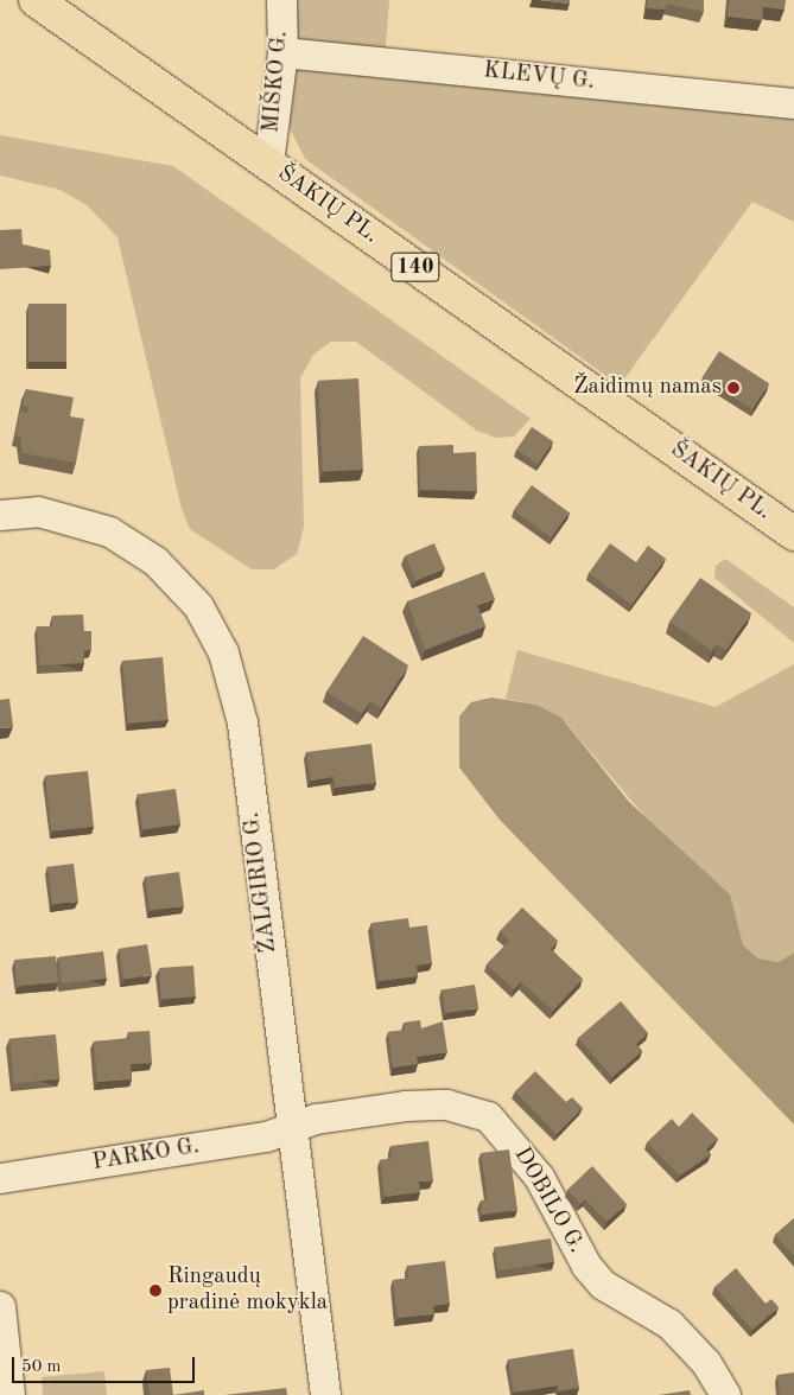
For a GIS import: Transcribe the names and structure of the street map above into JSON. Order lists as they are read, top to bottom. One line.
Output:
{"streets":{"main road":["ŠAKIŲ PL.","140"],"street":["KLEVŲ G.","MIŠKO G.","ŽALGIRIO G.","PARKO G.","DOBILO G."]},"crossings":[["KLEVŲ G.","MIŠKO G."],["MIŠKO G.","ŠAKIŲ PL."],["ŽALGIRIO G.","PARKO G."],["ŽALGIRIO G.","DOBILO G."],["PARKO G.","DOBILO G."]],"places":["Žaidimų namas","Ringaudų pradinė mokykla"],"scale_bar":"50 m"}
